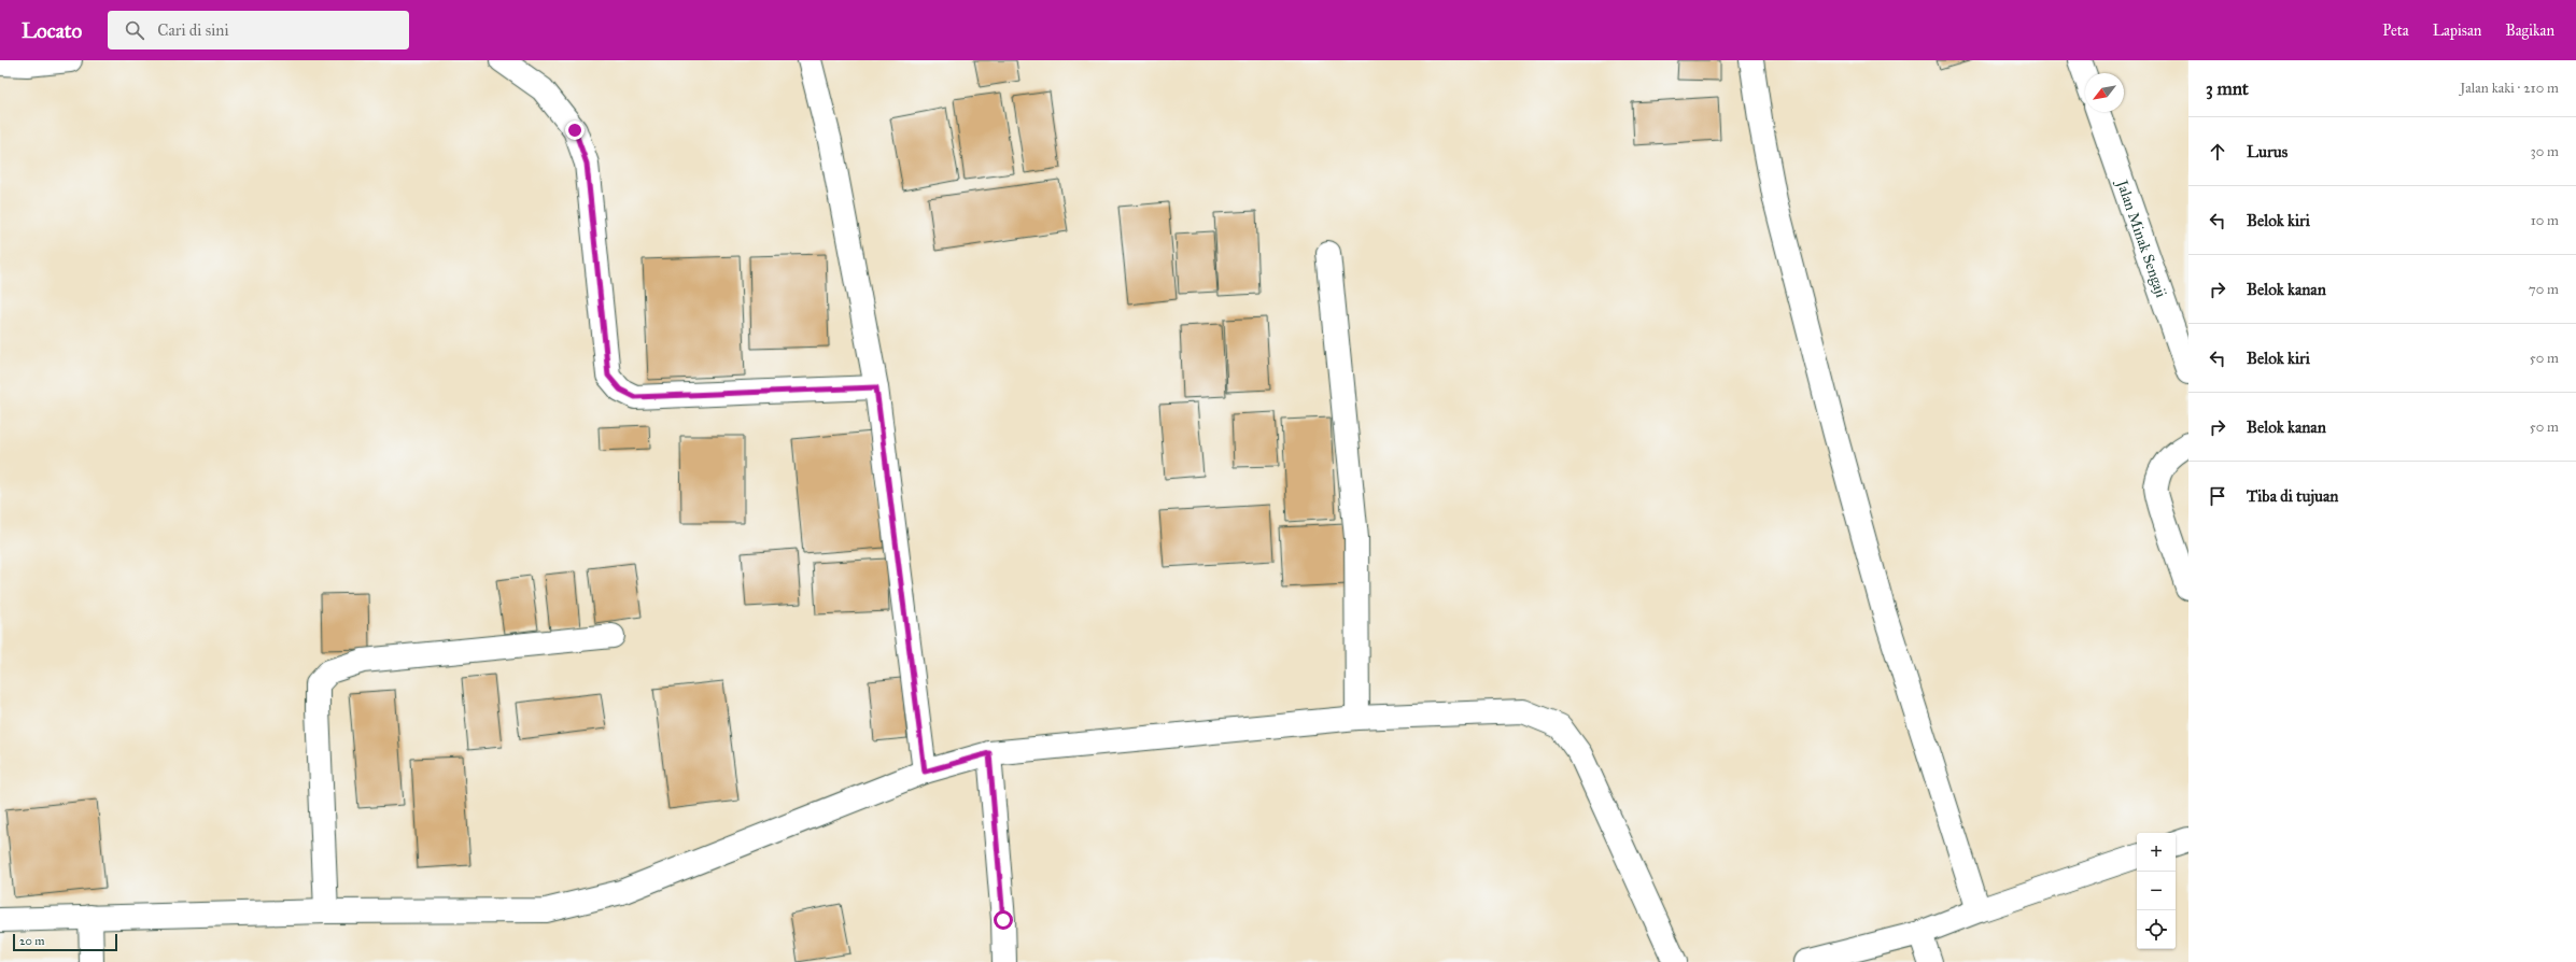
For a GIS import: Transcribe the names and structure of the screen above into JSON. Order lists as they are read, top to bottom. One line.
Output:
{"streets":{"street":["Jalan Minak Sengaji"]},"scale_bar":"20 m","north":"bottom left","page":{"header":"Locato","search":"Cari di sini","nav":["Peta","Lapisan","Bagikan"],"heading":["3 mnt","Jalan kaki · 210 m"],"list":[["Lurus","30 m"],["Belok kiri","10 m"],["Belok kanan","70 m"],["Belok kiri","50 m"],["Belok kanan","50 m"],"Tiba di tujuan"],"map_buttons":["+","−"],"scale":"20 m"}}
